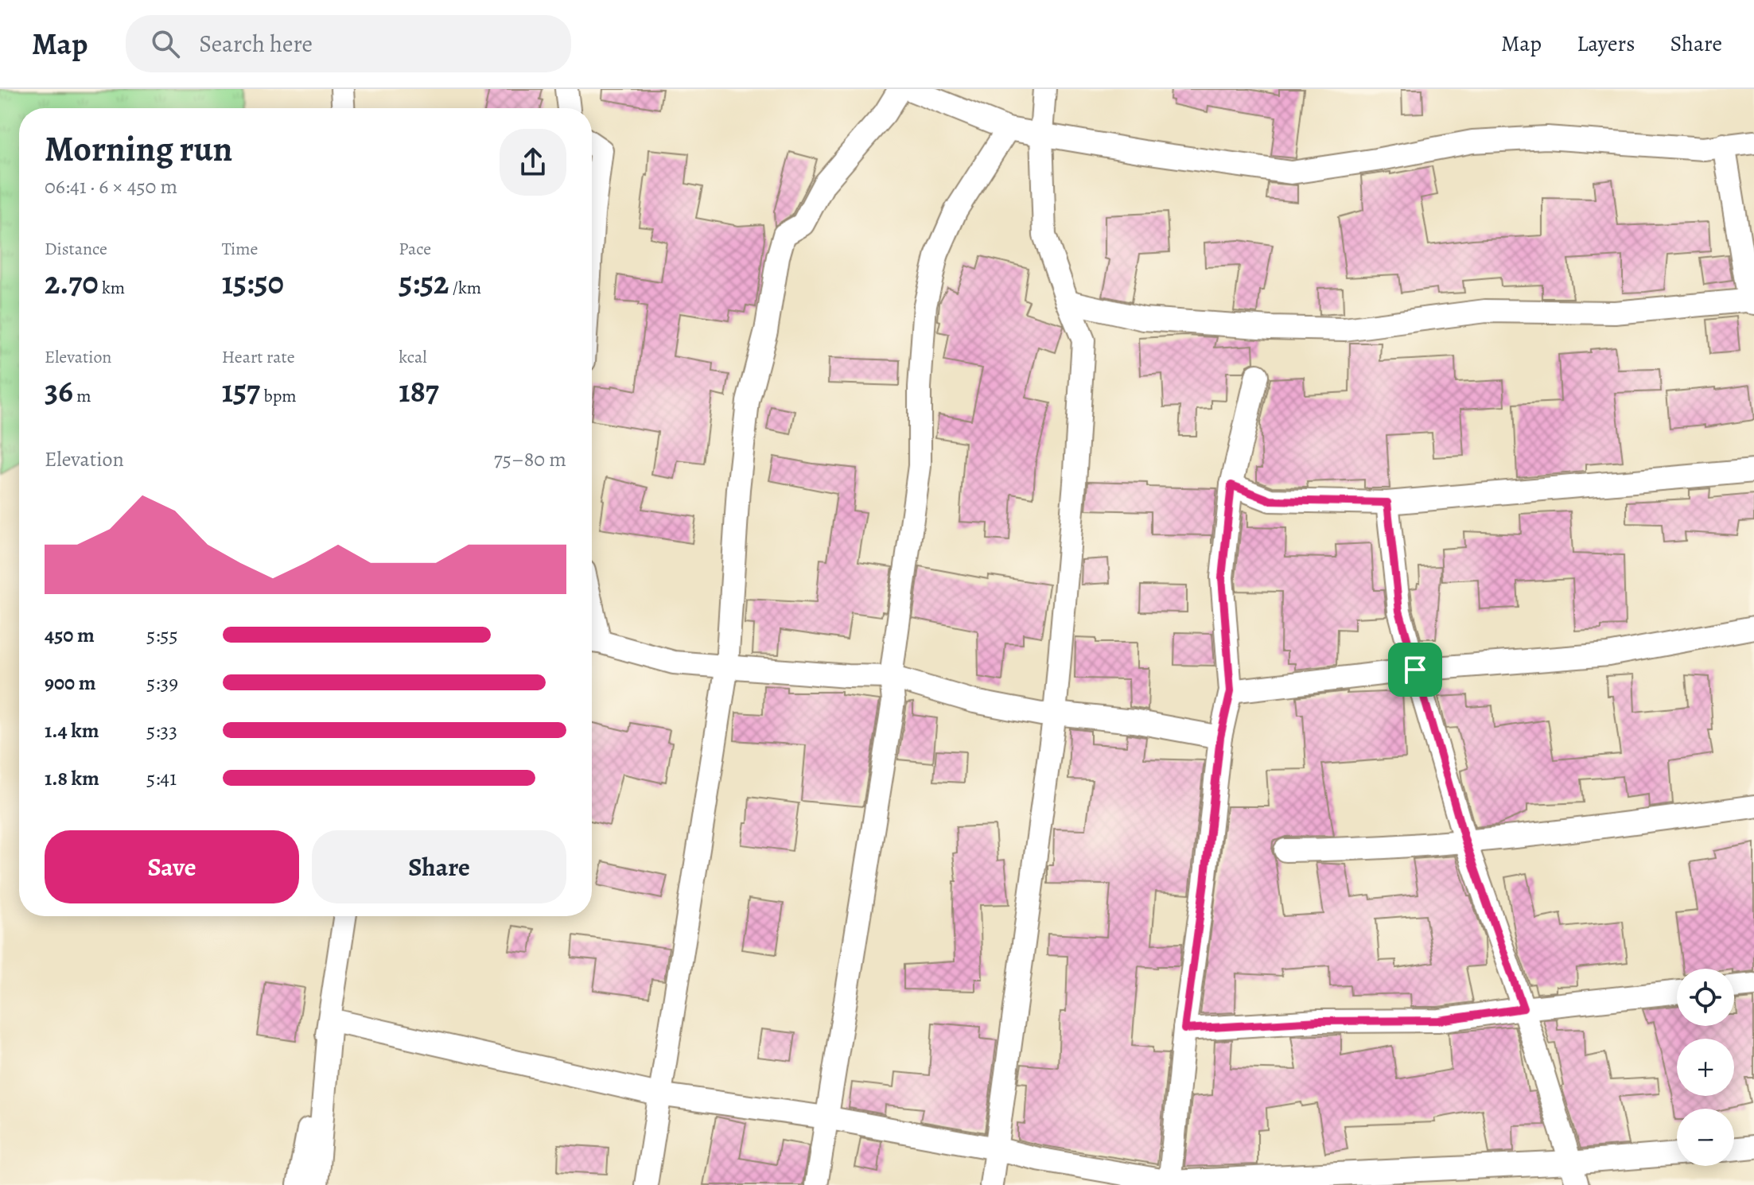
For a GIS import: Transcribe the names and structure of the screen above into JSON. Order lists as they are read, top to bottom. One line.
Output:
{"page":{"header":"Map","search":"Search here","nav":["Map","Layers","Share"],"heading":["Morning run","06:41 · 6 × 450 m"],"stats":[["Distance","2.70 km"],["Time","15:50"],["Pace","5:52 /km"],["Elevation","36 m"],["Heart rate","157 bpm"],["kcal","187"]],"chart":["Elevation","75–80 m"],"list":[{"name":"450 m","note":"5:55"},{"name":"900 m","note":"5:39"},{"name":"1.4 km","note":"5:33"},{"name":"1.8 km","note":"5:41"}],"buttons":["Save","Share"],"map_buttons":["+","−"]}}
